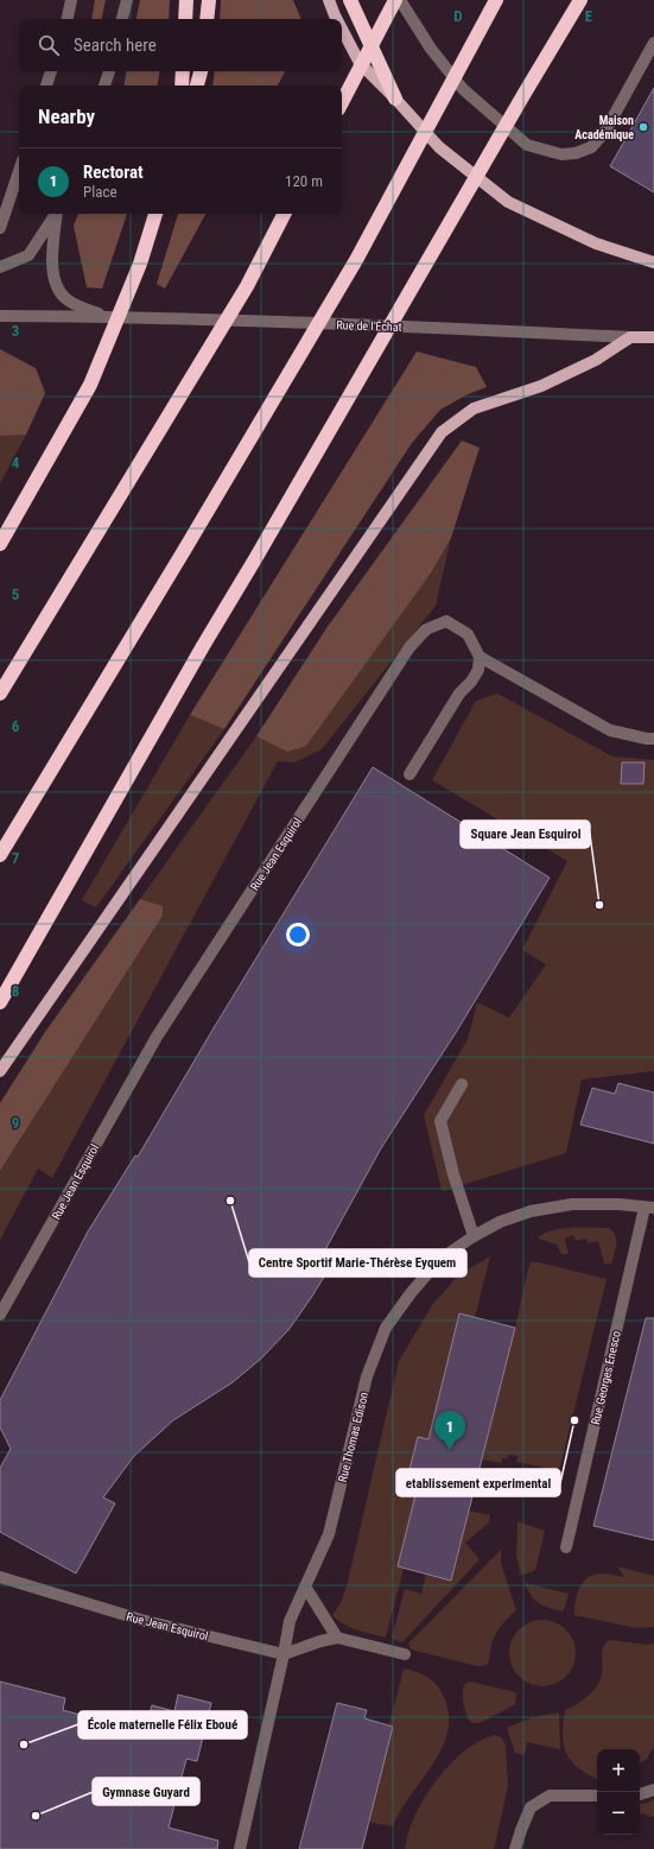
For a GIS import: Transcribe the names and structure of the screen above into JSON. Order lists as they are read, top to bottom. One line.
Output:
{"streets":{"street":["Rue de l'Échat","Rue Jean Esquirol","Rue Georges Enesco","Rue Thomas Edison"]},"crossings":[["Rue Jean Esquirol","Rue Thomas Edison"],["Rue Georges Enesco","Rue Thomas Edison"]],"places":["Maison Académique","Square Jean Esquirol","Centre Sportif Marie-Thérèse Eyquem","etablissement experimental","École maternelle Félix Eboué","Gymnase Guyard"],"page":{"search":"Search here","heading":"Nearby","list":[{"mark":"1","name":"Rectorat","note":"Place","value":"120 m"}],"pins":"1","map_buttons":["+","−"]},"grid":{"columns":["D","E"],"rows":["3","4","5","6","7","8","9"]}}
